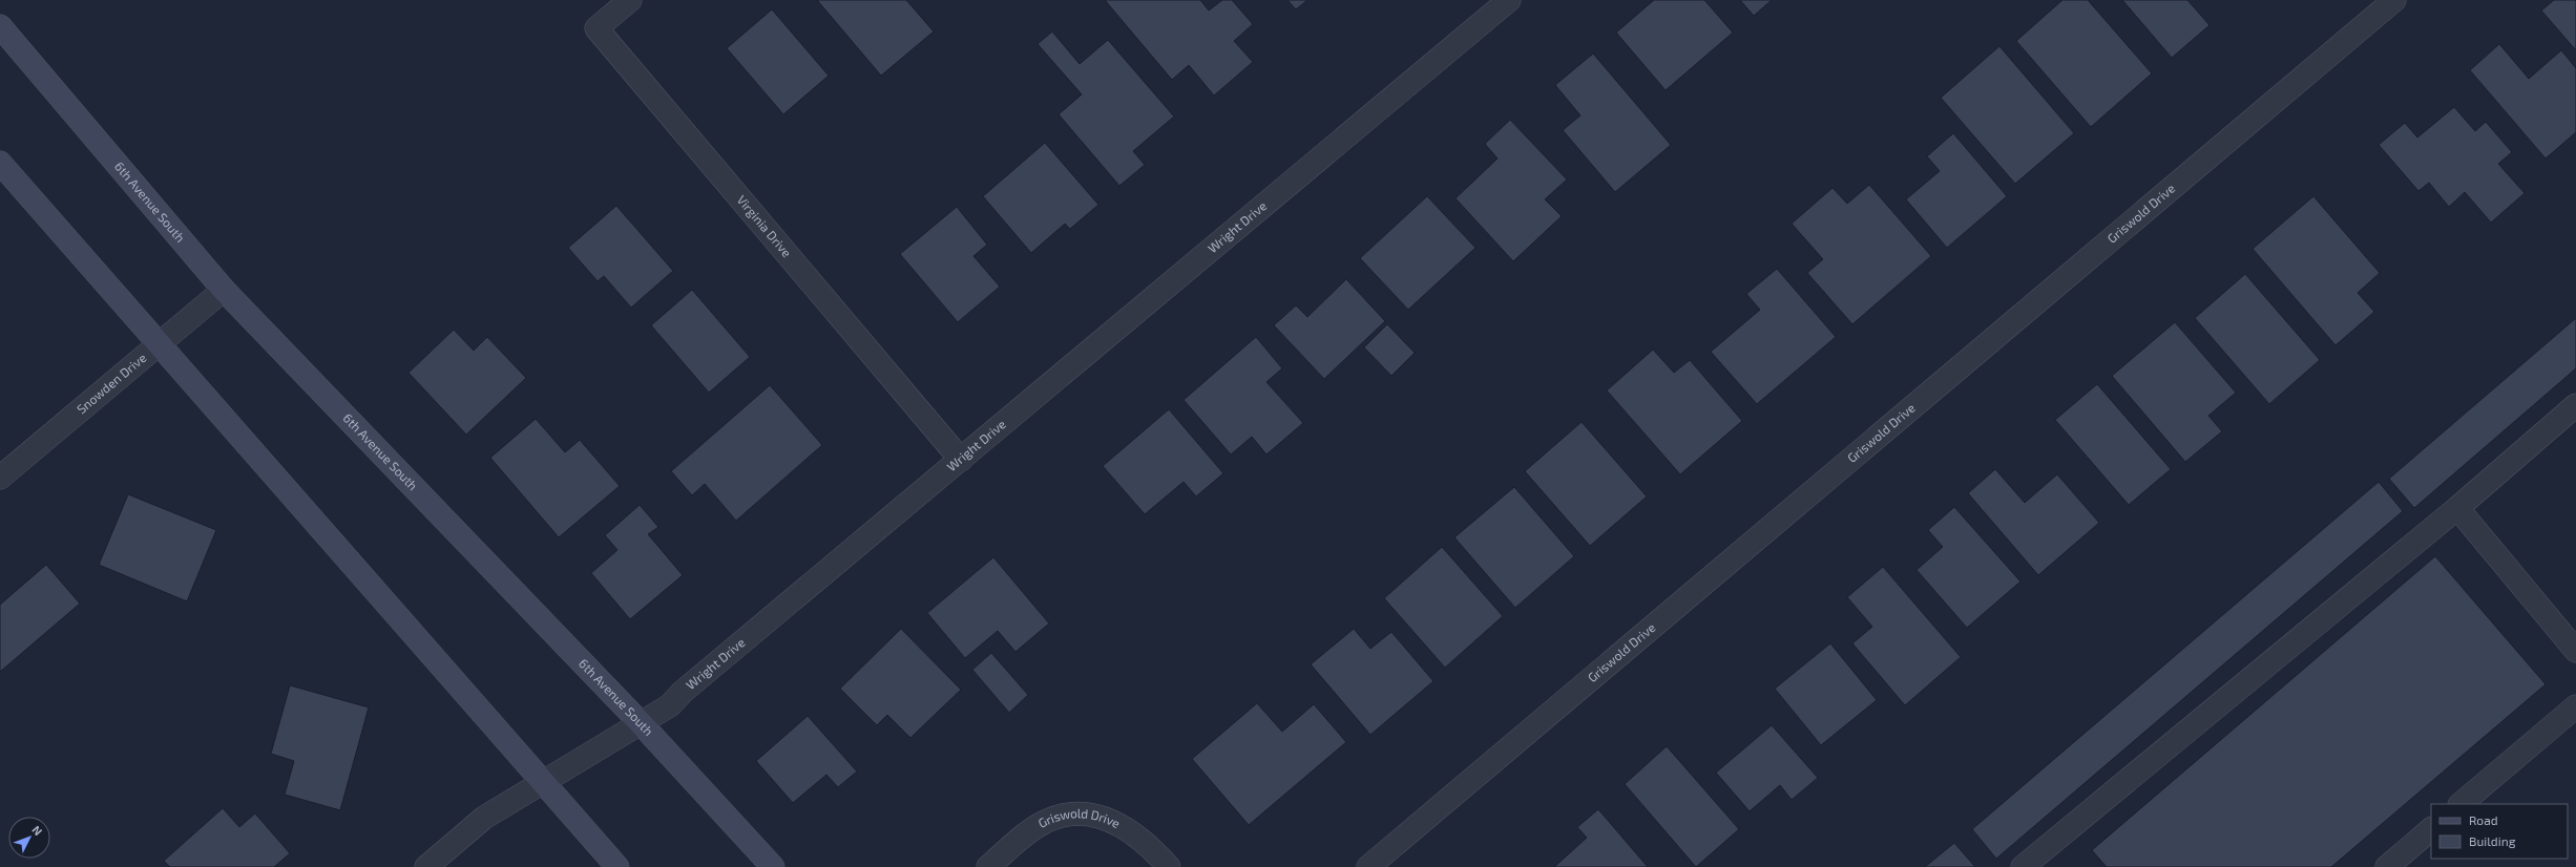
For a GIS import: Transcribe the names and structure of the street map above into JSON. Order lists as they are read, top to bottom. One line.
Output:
{"streets":{"street":["6th Avenue South","Griswold Drive","Virginia Drive","Wright Drive","Snowden Drive"]},"crossings":[["6th Avenue South","Wright Drive"],["6th Avenue South","Snowden Drive"],["Virginia Drive","Wright Drive"]],"legend":["Road","Building"],"north":"top right"}
